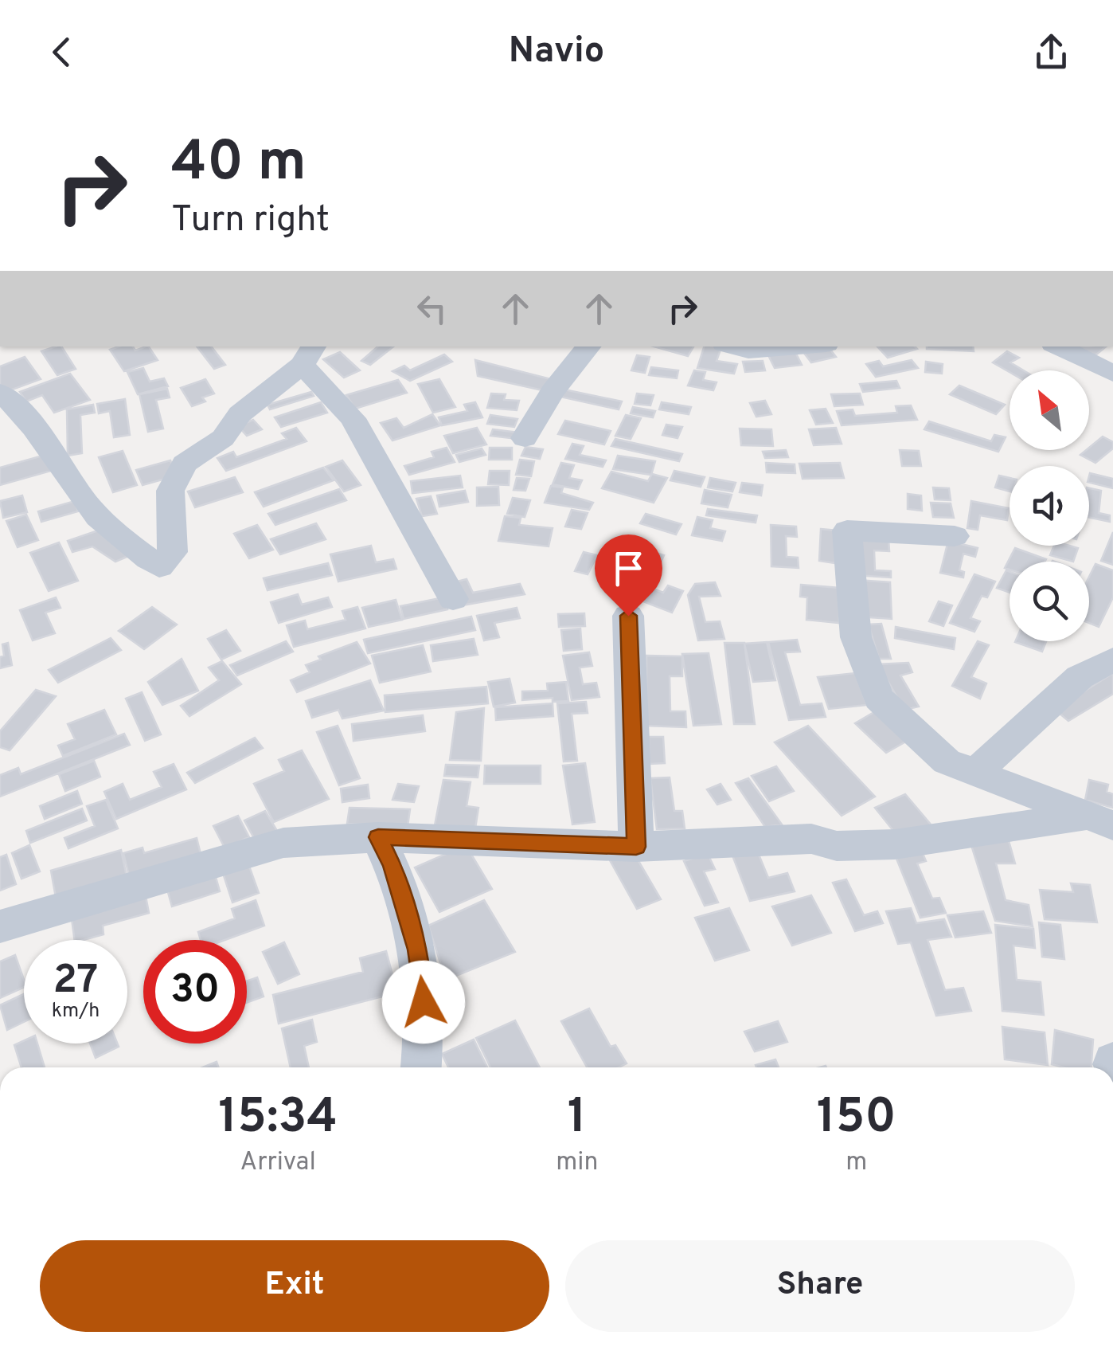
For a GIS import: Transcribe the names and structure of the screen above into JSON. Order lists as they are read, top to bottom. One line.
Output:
{"north":"top left","page":{"header":"Navio","turn":["40 m","Turn right"],"speed":"27 km/h","limit":"30","eta":["15:34","Arrival","1","min","150","m"],"buttons":["Exit","Share"]}}
